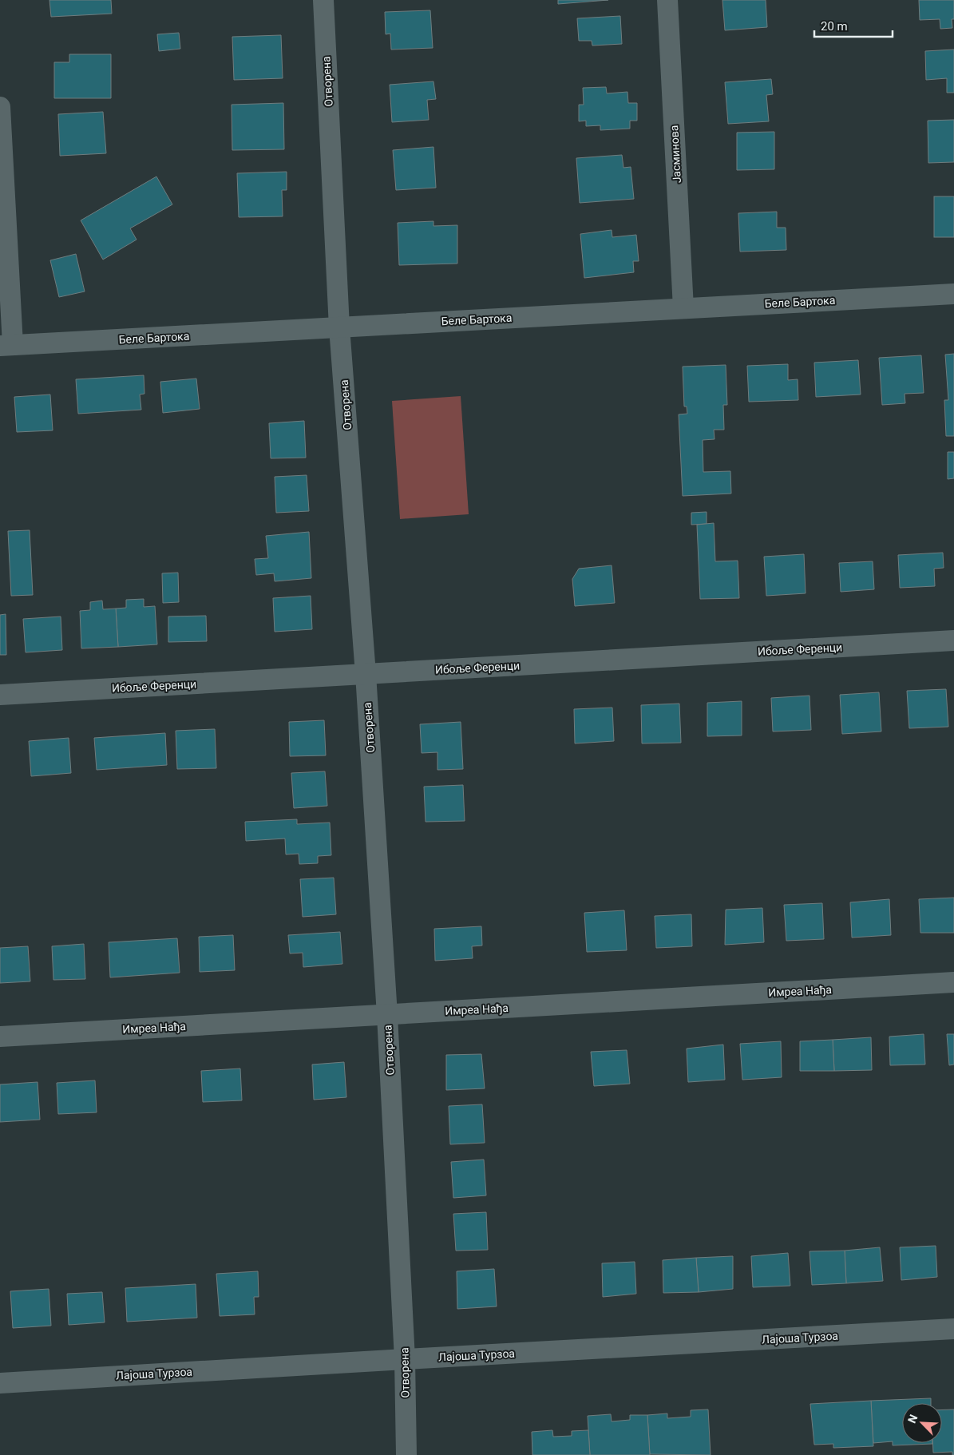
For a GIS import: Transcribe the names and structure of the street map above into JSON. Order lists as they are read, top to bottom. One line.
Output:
{"streets":{"street":["Отворена","Јасминова","Беле Бартока","Ибоље Ференци","Имреа Нађа","Лајоша Турзоа"]},"crossings":[["Отворена","Беле Бартока"],["Отворена","Ибоље Ференци"],["Отворена","Имреа Нађа"],["Отворена","Лајоша Турзоа"],["Јасминова","Беле Бартока"]],"scale_bar":"20 m","north":"top left"}
